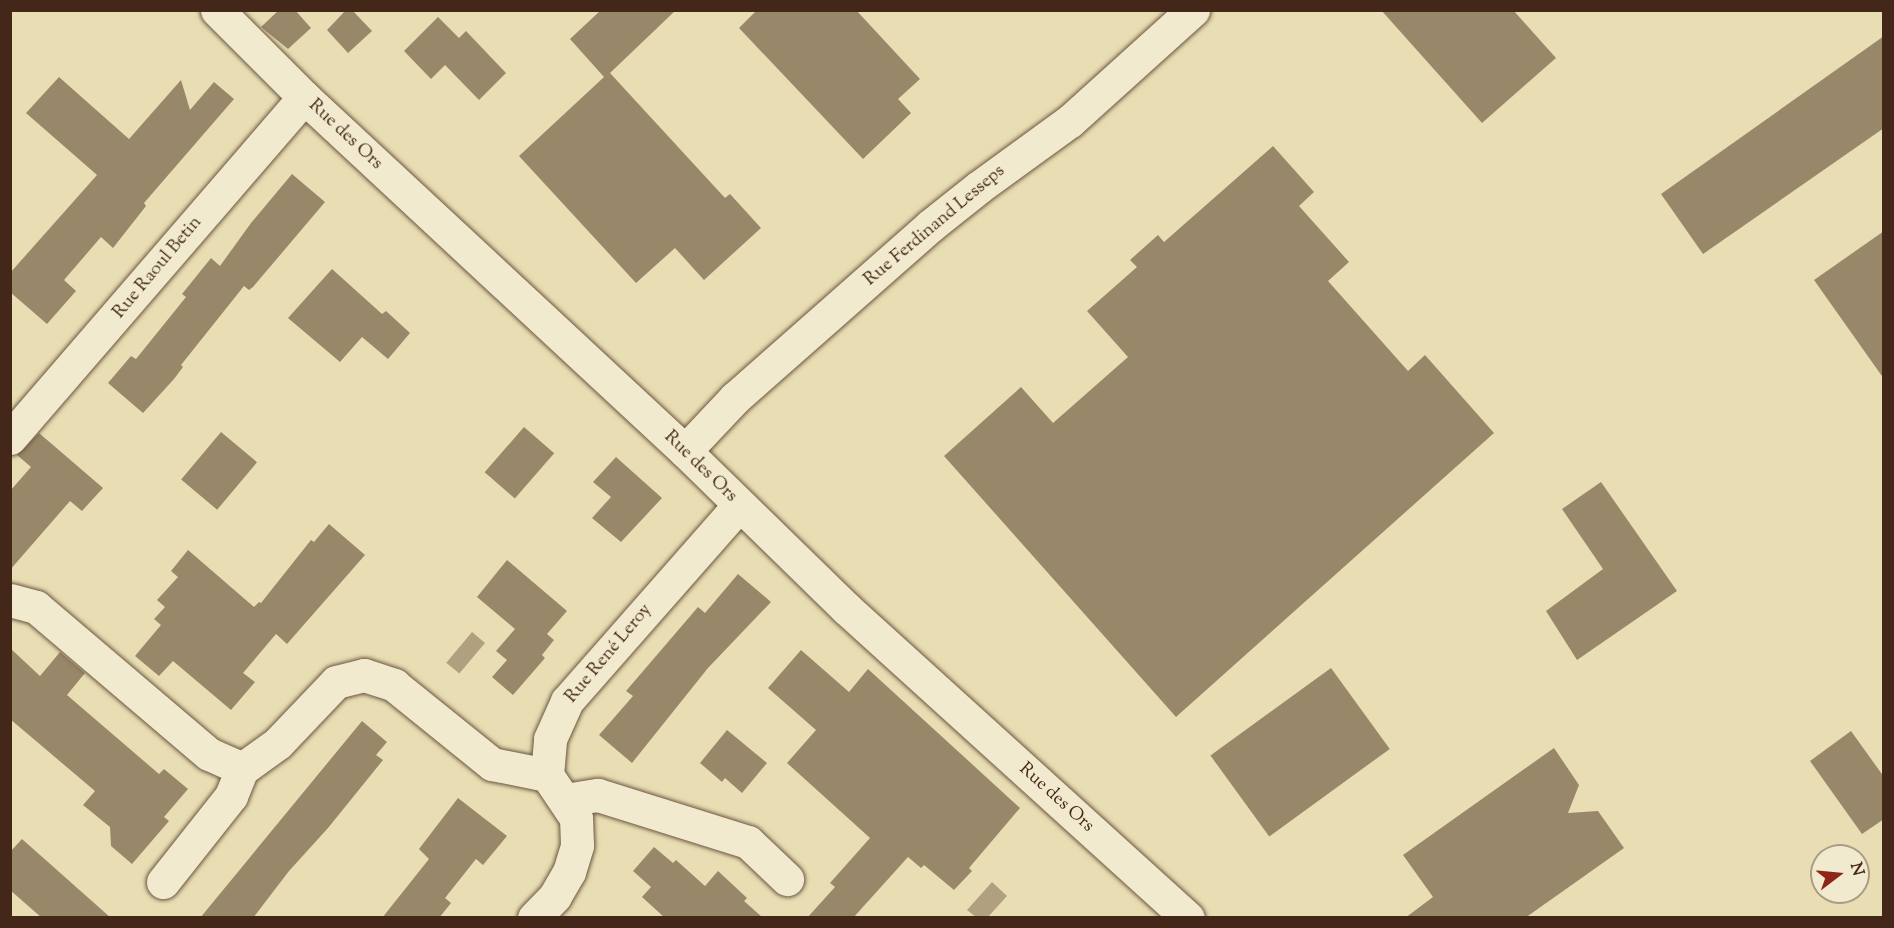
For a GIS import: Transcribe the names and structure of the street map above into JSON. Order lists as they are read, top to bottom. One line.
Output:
{"streets":{"street":["Rue des Ors","Rue Ferdinand Lesseps","Rue Raoul Betin","Rue René Leroy"]},"crossings":[["Rue des Ors","Rue Ferdinand Lesseps"],["Rue des Ors","Rue Raoul Betin"],["Rue des Ors","Rue René Leroy"]],"north":"right"}
